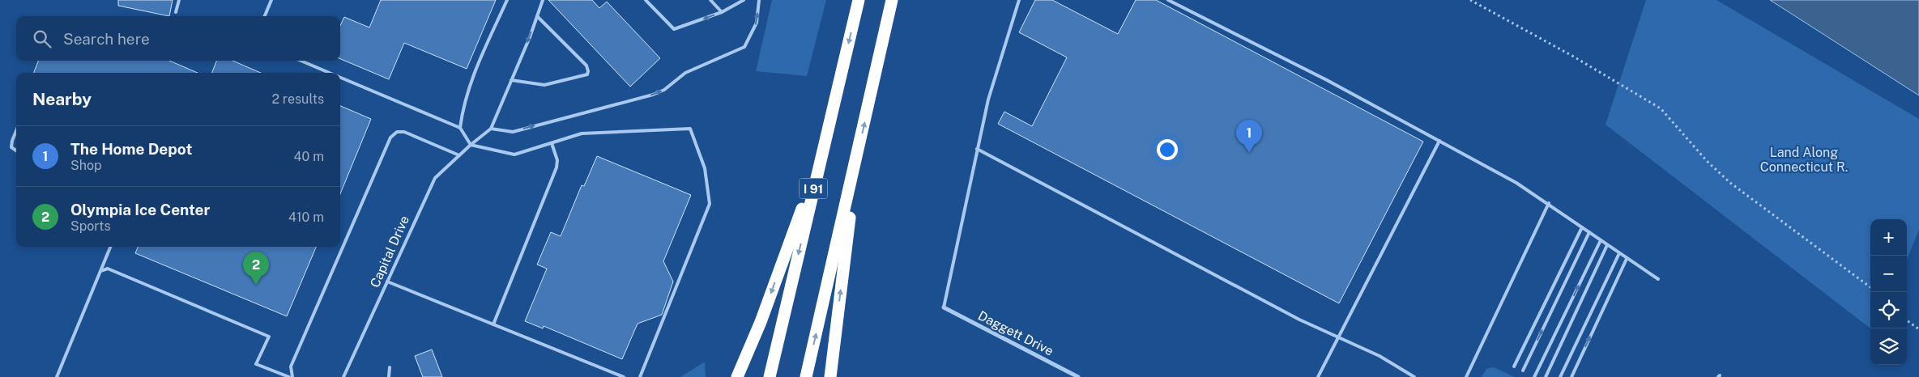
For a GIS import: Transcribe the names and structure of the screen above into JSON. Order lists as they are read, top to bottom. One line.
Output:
{"streets":{"highway":["I 91"],"street":["Daggett Drive"],"lane":["Capital Drive"]},"parks":["Land Along Connecticut R."],"page":{"search":"Search here","heading":["Nearby","2 results"],"pins":["1","2"],"list":[{"mark":"1","name":"The Home Depot","note":"Shop","value":"40 m"},{"mark":"2","name":"Olympia Ice Center","note":"Sports","value":"410 m"}],"map_buttons":["+","−"]}}
